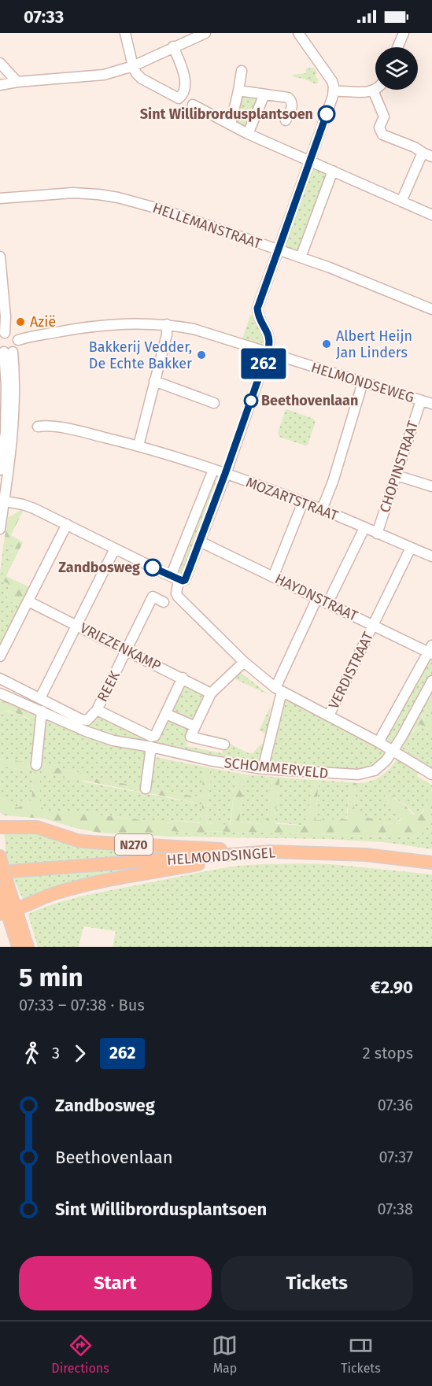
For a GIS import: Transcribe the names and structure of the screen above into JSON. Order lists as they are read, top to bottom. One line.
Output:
{"streets":{"main road":["N270","HELMONDSINGEL"],"street":["HELLEMANSTRAAT","HELMONDSEWEG","CHOPINSTRAAT","MOZARTSTRAAT","HAYDNSTRAAT","VRIEZENKAMP","VERDISTRAAT","REEK","SCHOMMERVELD"]},"crossings":[["HELMONDSEWEG","CHOPINSTRAAT"],["CHOPINSTRAAT","MOZARTSTRAAT"],["MOZARTSTRAAT","VERDISTRAAT"],["HAYDNSTRAAT","VERDISTRAAT"],["VRIEZENKAMP","REEK"],["N270","HELMONDSINGEL"]],"places":["Sint Willibrordusplantsoen","Azië","Albert Heijn Jan Linders","Bakkerij Vedder, De Echte Bakker","Beethovenlaan","Zandbosweg"],"lines":["bus line 262"],"page":{"status":"07:33","on_map":"262","heading":["5 min","07:33 – 07:38 · Bus","€2.90"],"legs":["3","262","2 stops"],"list":[{"name":"Zandbosweg","value":"07:36"},{"name":"Beethovenlaan","value":"07:37"},{"name":"Sint Willibrordusplantsoen","value":"07:38"}],"buttons":["Start","Tickets"],"tabs":["Directions","Map","Tickets"]}}
